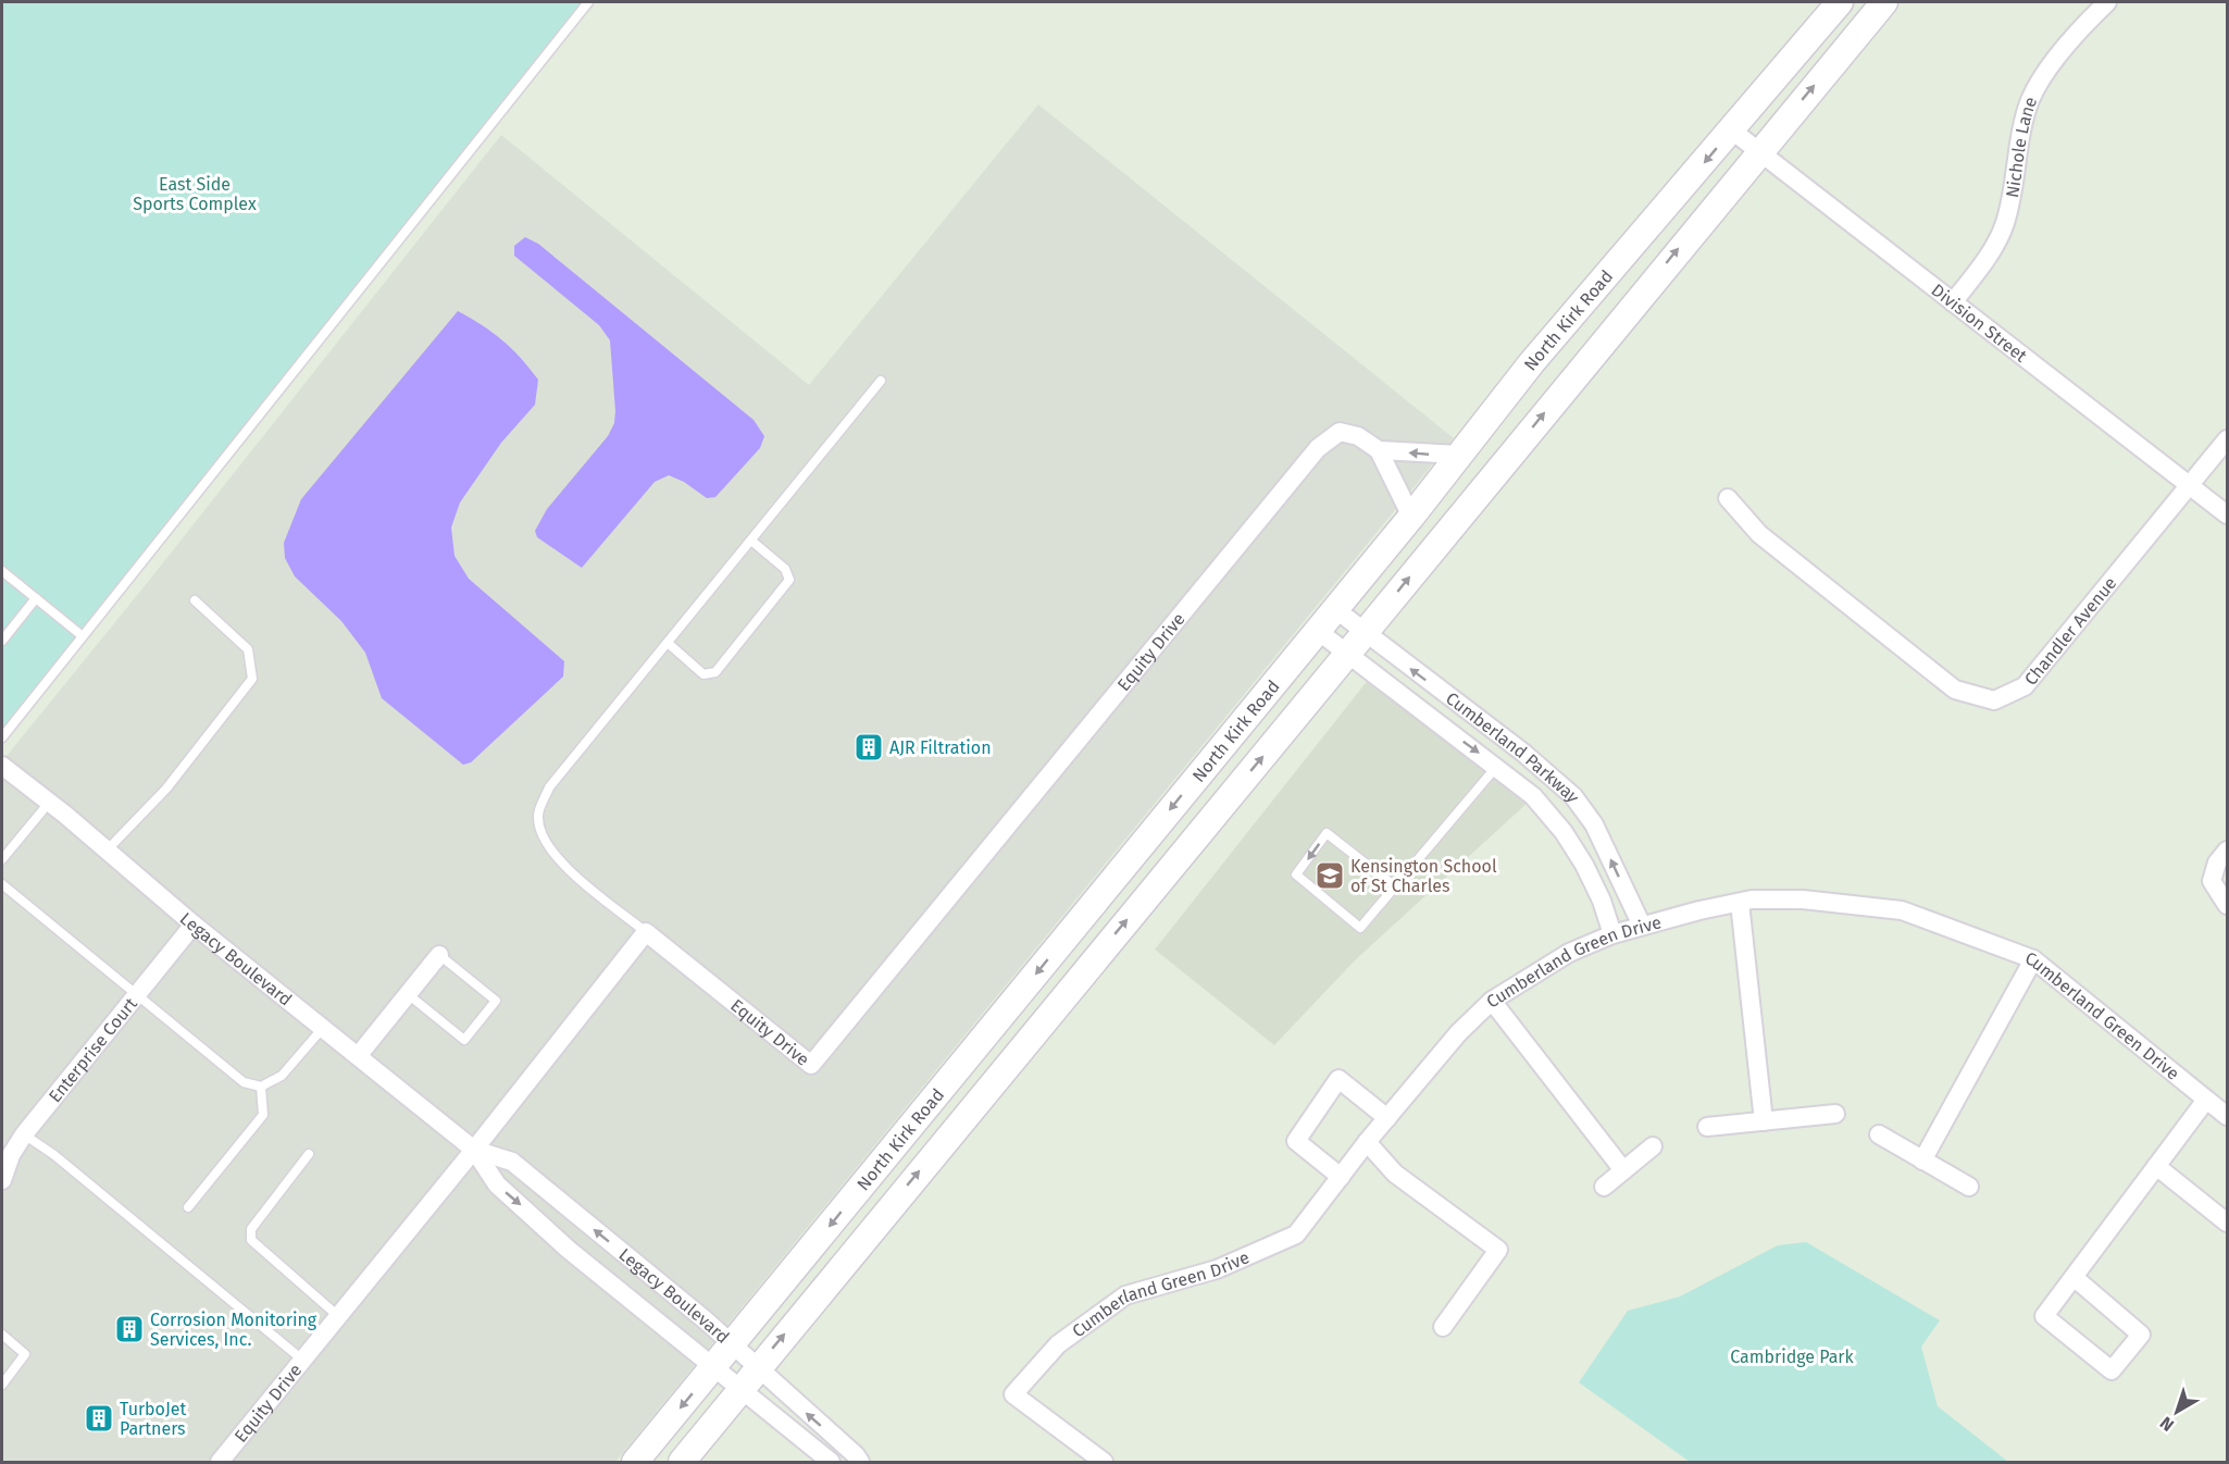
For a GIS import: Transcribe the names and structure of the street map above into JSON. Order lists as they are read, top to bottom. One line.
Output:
{"streets":{"main road":["North Kirk Road"],"street":["Nichole Lane","Division Street","Chandler Avenue","Equity Drive","Cumberland Parkway","Legacy Boulevard","Cumberland Green Drive","Enterprise Court"]},"crossings":[["Nichole Lane","Division Street"],["North Kirk Road","Division Street"],["North Kirk Road","Equity Drive"],["North Kirk Road","Cumberland Parkway"],["North Kirk Road","Legacy Boulevard"],["Division Street","Chandler Avenue"],["Equity Drive","Legacy Boulevard"],["Cumberland Parkway","Cumberland Green Drive"],["Legacy Boulevard","Enterprise Court"]],"parks":["East Side Sports Complex","Cambridge Park"],"places":{"building":["AJR Filtration","Corrosion Monitoring Services, Inc.","TurboJet Partners"],"school or university":["Kensington School of St Charles"]},"north":"bottom left"}
